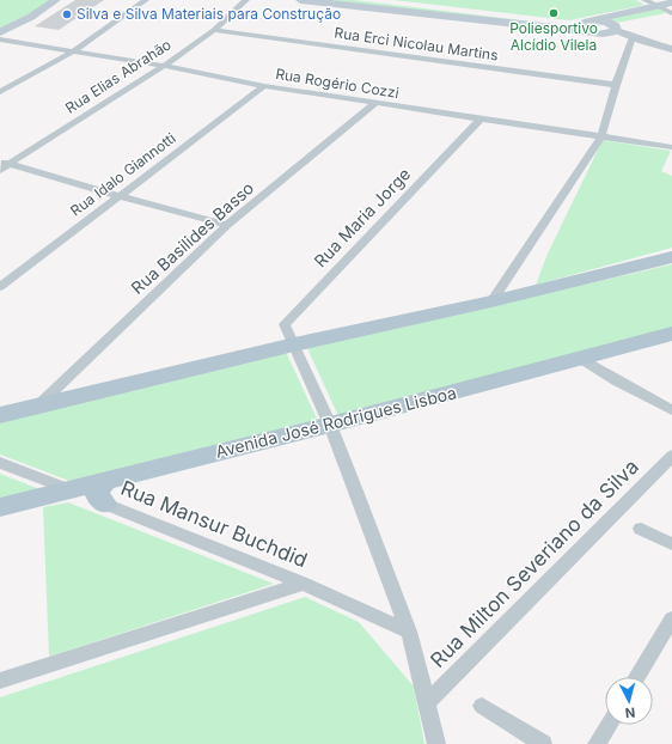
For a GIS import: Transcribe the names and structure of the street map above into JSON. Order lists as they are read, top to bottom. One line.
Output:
{"streets":{"main road":["Avenida José Rodrigues Lisboa"],"street":["Rua Erci Nicolau Martins","Rua Elias Abrahão","Rua Rogério Cozzi","Rua Idalo Giannotti","Rua Maria Jorge","Rua Basilides Basso","Rua Mansur Buchdid","Rua Milton Severiano da Silva"]},"crossings":[["Rua Erci Nicolau Martins","Rua Elias Abrahão"],["Rua Elias Abrahão","Rua Rogério Cozzi"],["Rua Rogério Cozzi","Rua Idalo Giannotti"],["Rua Rogério Cozzi","Rua Maria Jorge"],["Rua Rogério Cozzi","Rua Basilides Basso"],["Avenida José Rodrigues Lisboa","Rua Mansur Buchdid"]],"places":["Poliesportivo Alcídio Vilela","Silva e Silva Materiais para Construção"],"north":"bottom"}
